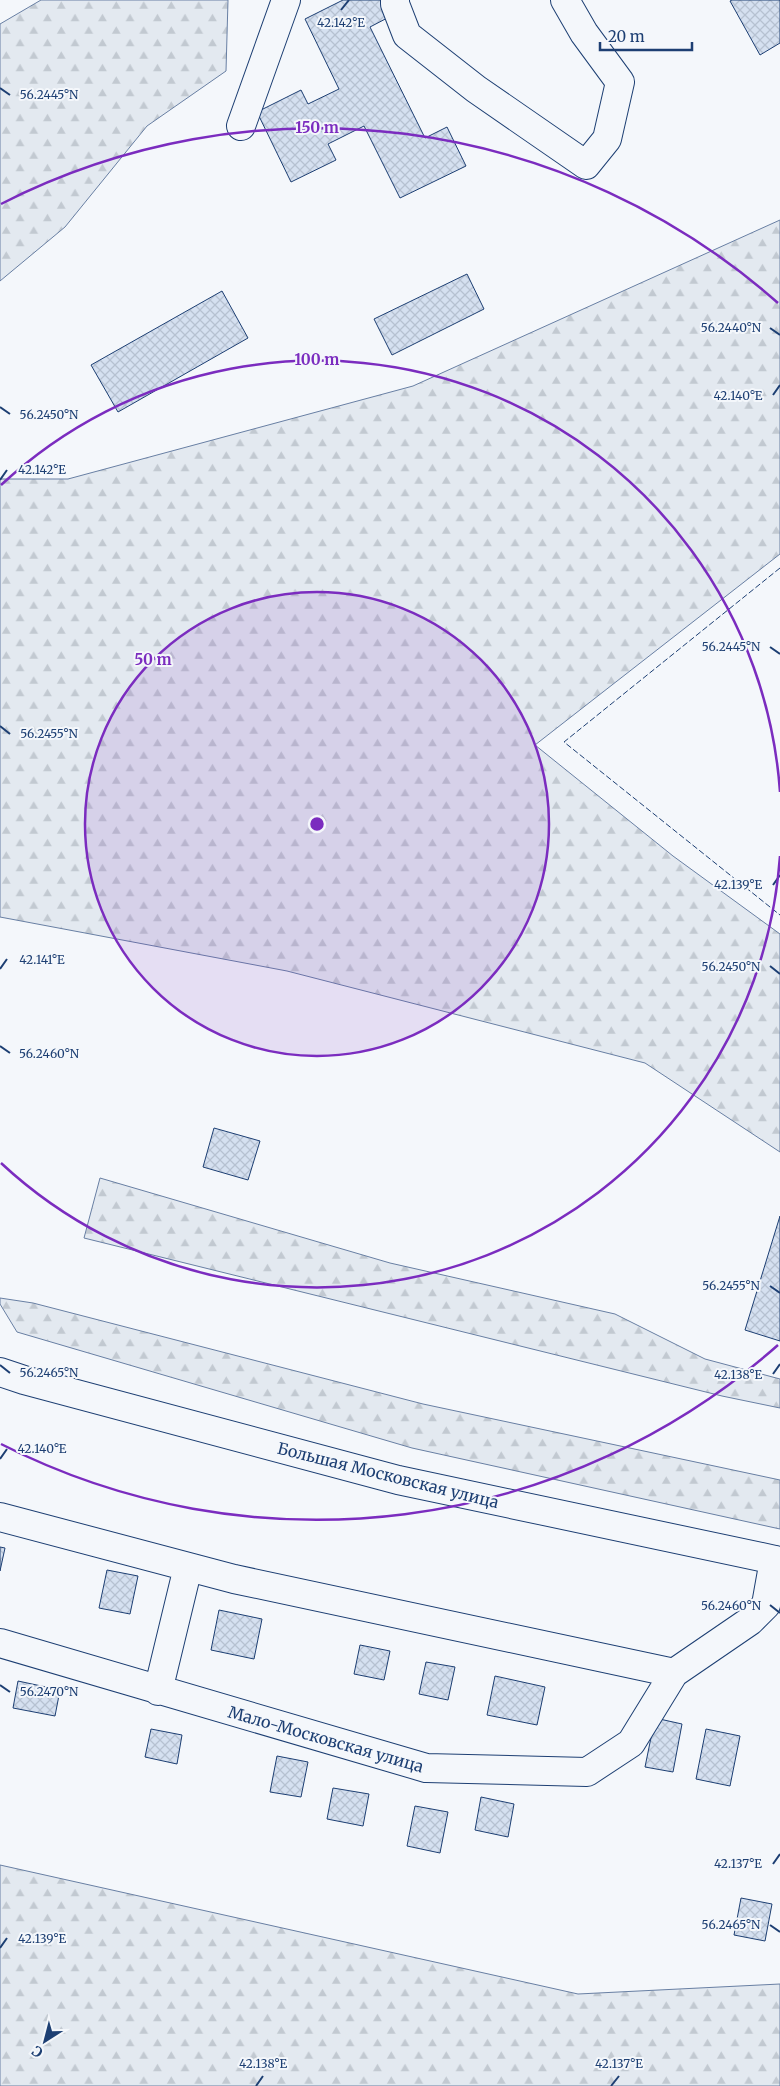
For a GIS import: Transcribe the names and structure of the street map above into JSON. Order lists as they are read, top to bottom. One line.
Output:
{"streets":{"street":["Большая Московская улица","Мало-Московская улица"]},"scale_bar":"20 m","north":"bottom left","coordinates":["42.142°E","56.2445°N","56.2440°N","42.140°E","56.2450°N","56.2455°N","42.139°E","42.141°E","56.2460°N","56.2465°N","42.138°E","56.2470°N","42.137°E"],"rings":["150 m","100 m","50 m"]}
